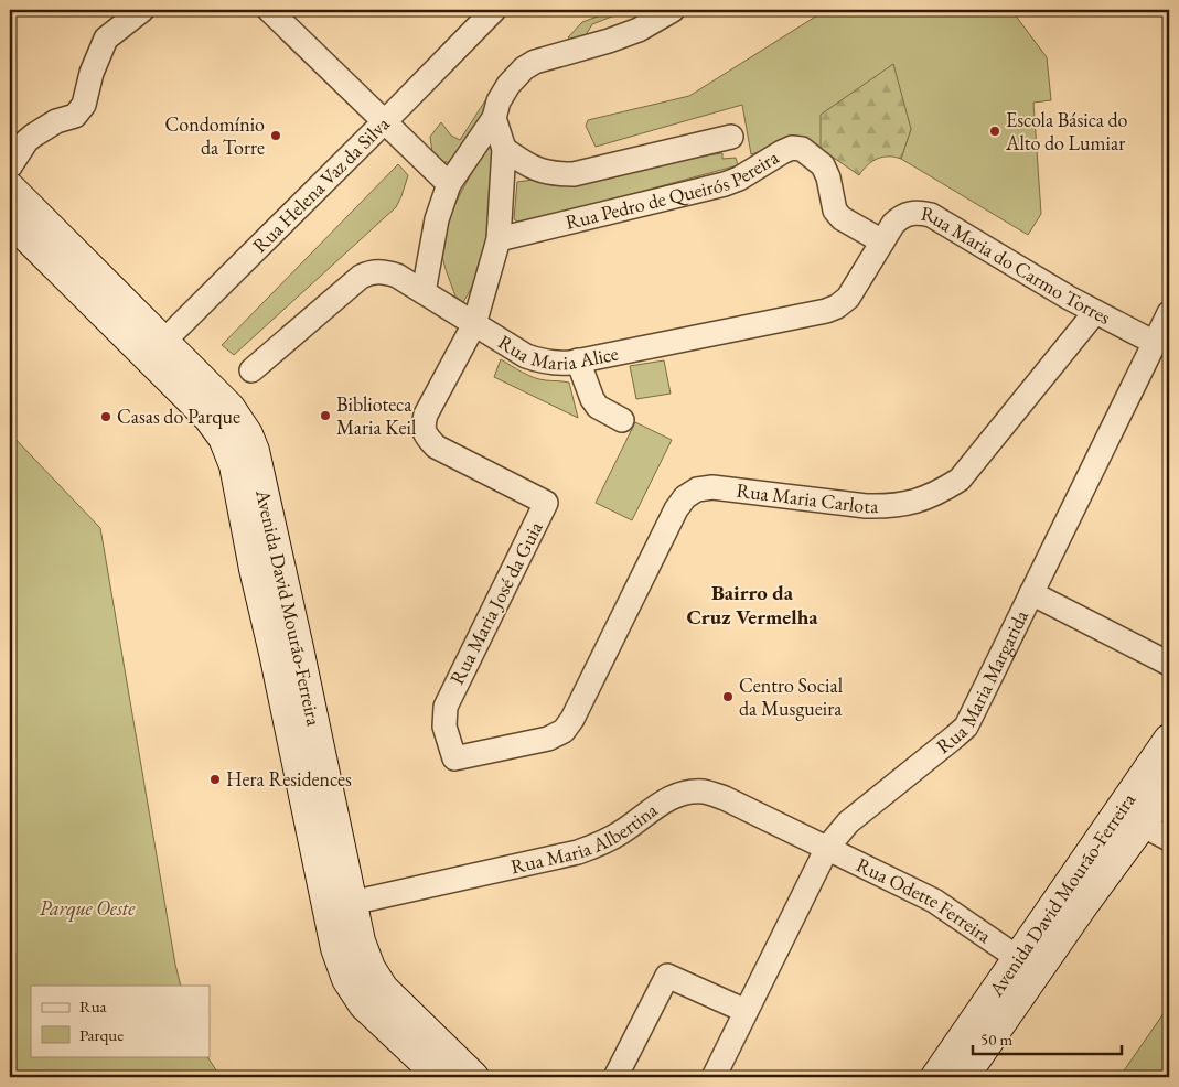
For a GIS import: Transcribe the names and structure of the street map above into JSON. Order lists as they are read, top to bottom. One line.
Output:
{"streets":{"street":["Rua Helena Vaz da Silva","Rua Pedro de Queirós Pereira","Rua Maria do Carmo Torres","Rua Maria Alice","Rua Maria Carlota","Rua Maria José da Guia","Avenida David Mourão-Ferreira","Rua Maria Margarida","Rua Maria Albertina","Rua Odette Ferreira"]},"crossings":[["Rua Helena Vaz da Silva","Avenida David Mourão-Ferreira"],["Rua Pedro de Queirós Pereira","Rua Maria do Carmo Torres"],["Rua Pedro de Queirós Pereira","Rua Maria Alice"],["Rua Pedro de Queirós Pereira","Rua Maria José da Guia"],["Rua Maria do Carmo Torres","Rua Maria Alice"],["Rua Maria do Carmo Torres","Rua Maria Carlota"],["Rua Maria do Carmo Torres","Rua Maria Margarida"],["Rua Maria Alice","Rua Maria José da Guia"],["Rua Maria Carlota","Rua Maria José da Guia"],["Avenida David Mourão-Ferreira","Rua Maria Albertina"],["Avenida David Mourão-Ferreira","Rua Odette Ferreira"],["Rua Maria Margarida","Rua Maria Albertina"],["Rua Maria Margarida","Rua Odette Ferreira"],["Rua Maria Albertina","Rua Odette Ferreira"]],"districts":["Bairro da Cruz Vermelha"],"parks":["Parque Oeste"],"places":["Escola Básica do Alto do Lumiar","Condomínio da Torre","Biblioteca Maria Keil","Casas do Parque","Centro Social da Musgueira","Hera Residences"],"legend":["Rua","Parque"],"scale_bar":"50 m"}
